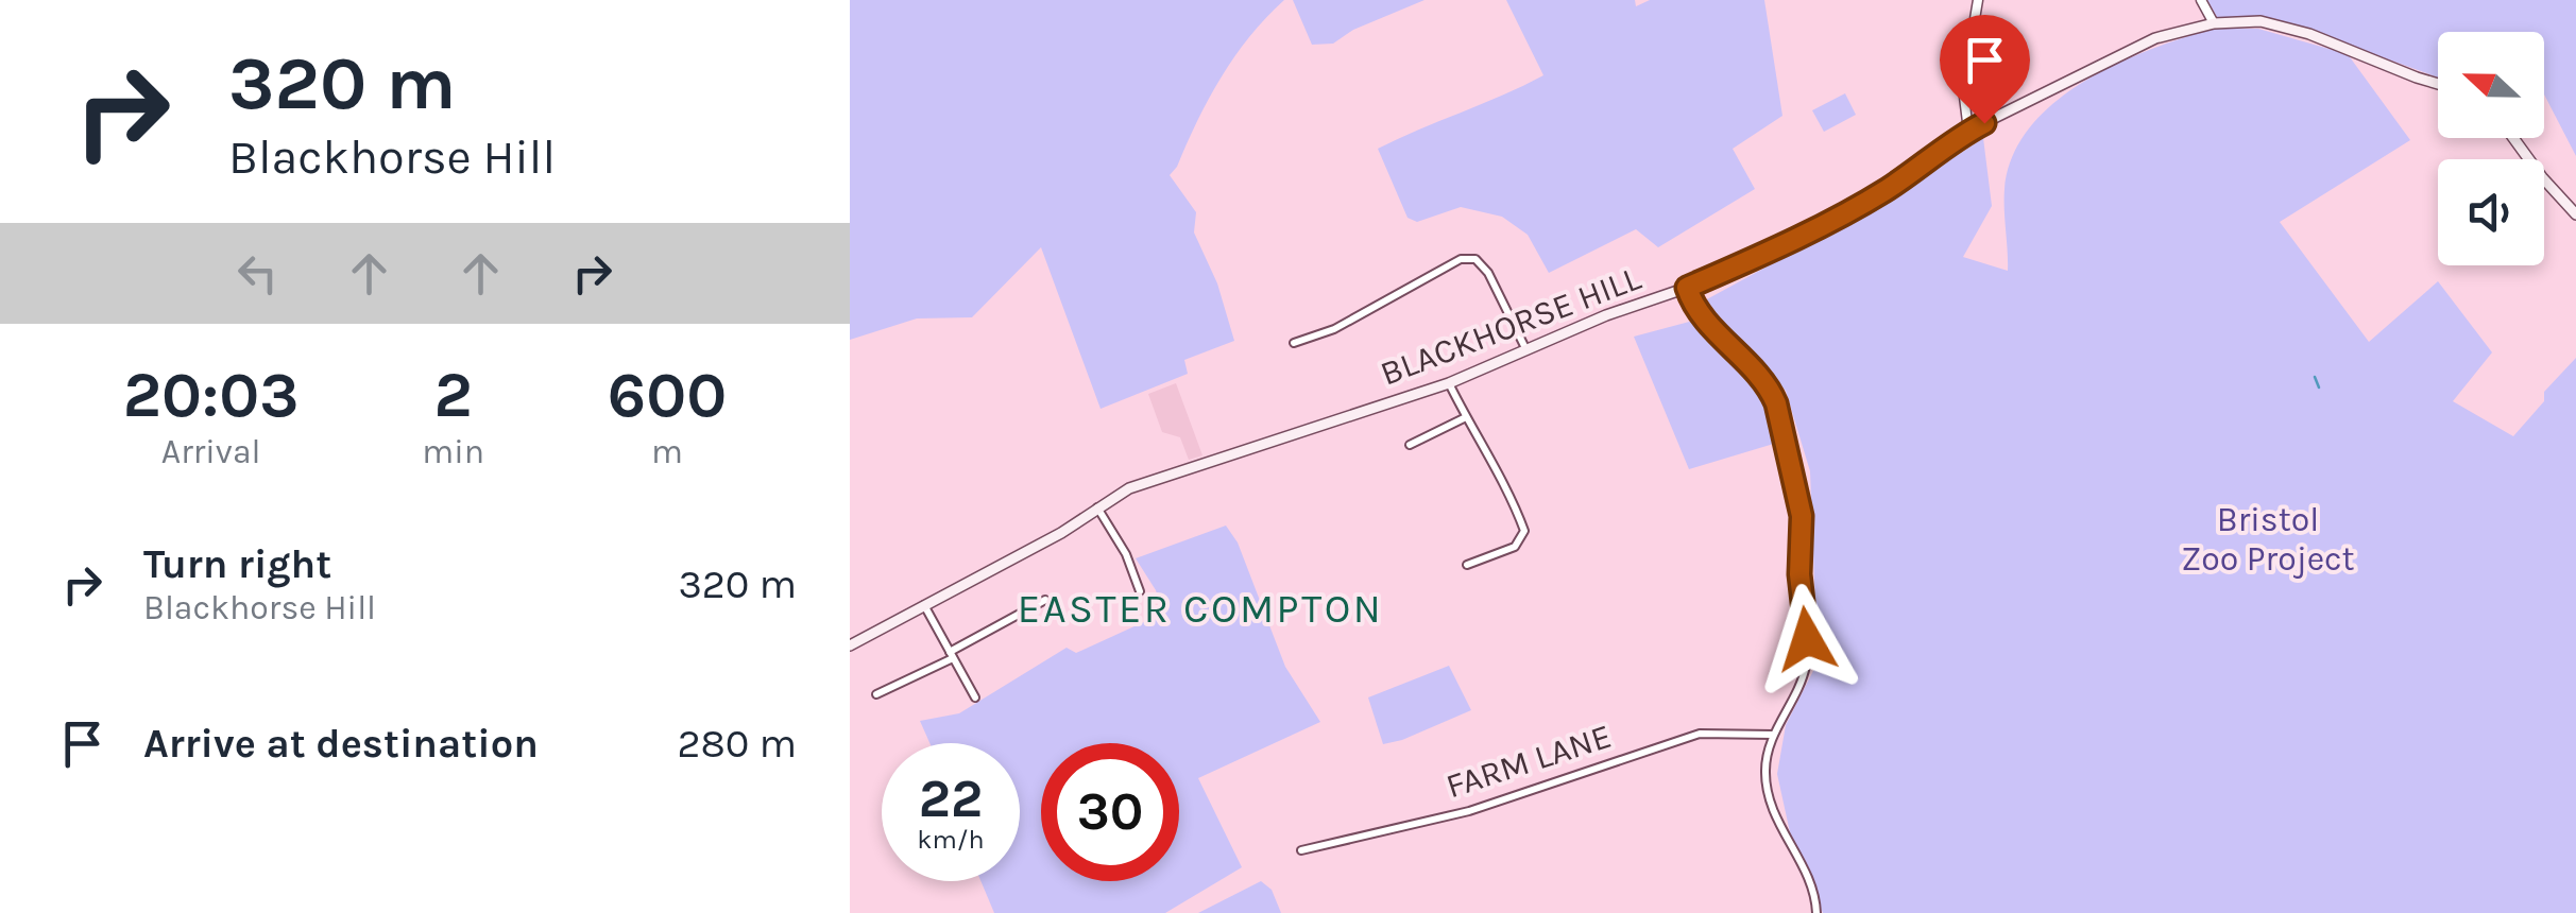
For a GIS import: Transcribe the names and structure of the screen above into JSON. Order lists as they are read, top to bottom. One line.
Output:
{"streets":{"main road":["BLACKHORSE HILL"],"street":["FARM LANE"]},"districts":["EASTER COMPTON"],"parks":["Bristol Zoo Project"],"north":"left","page":{"turn":["320 m","Blackhorse Hill"],"eta":["20:03","Arrival","2","min","600","m"],"list":[{"name":"Turn right","note":"Blackhorse Hill","value":"320 m"},{"name":"Arrive at destination","value":"280 m"}],"speed":"22 km/h","limit":"30"}}
